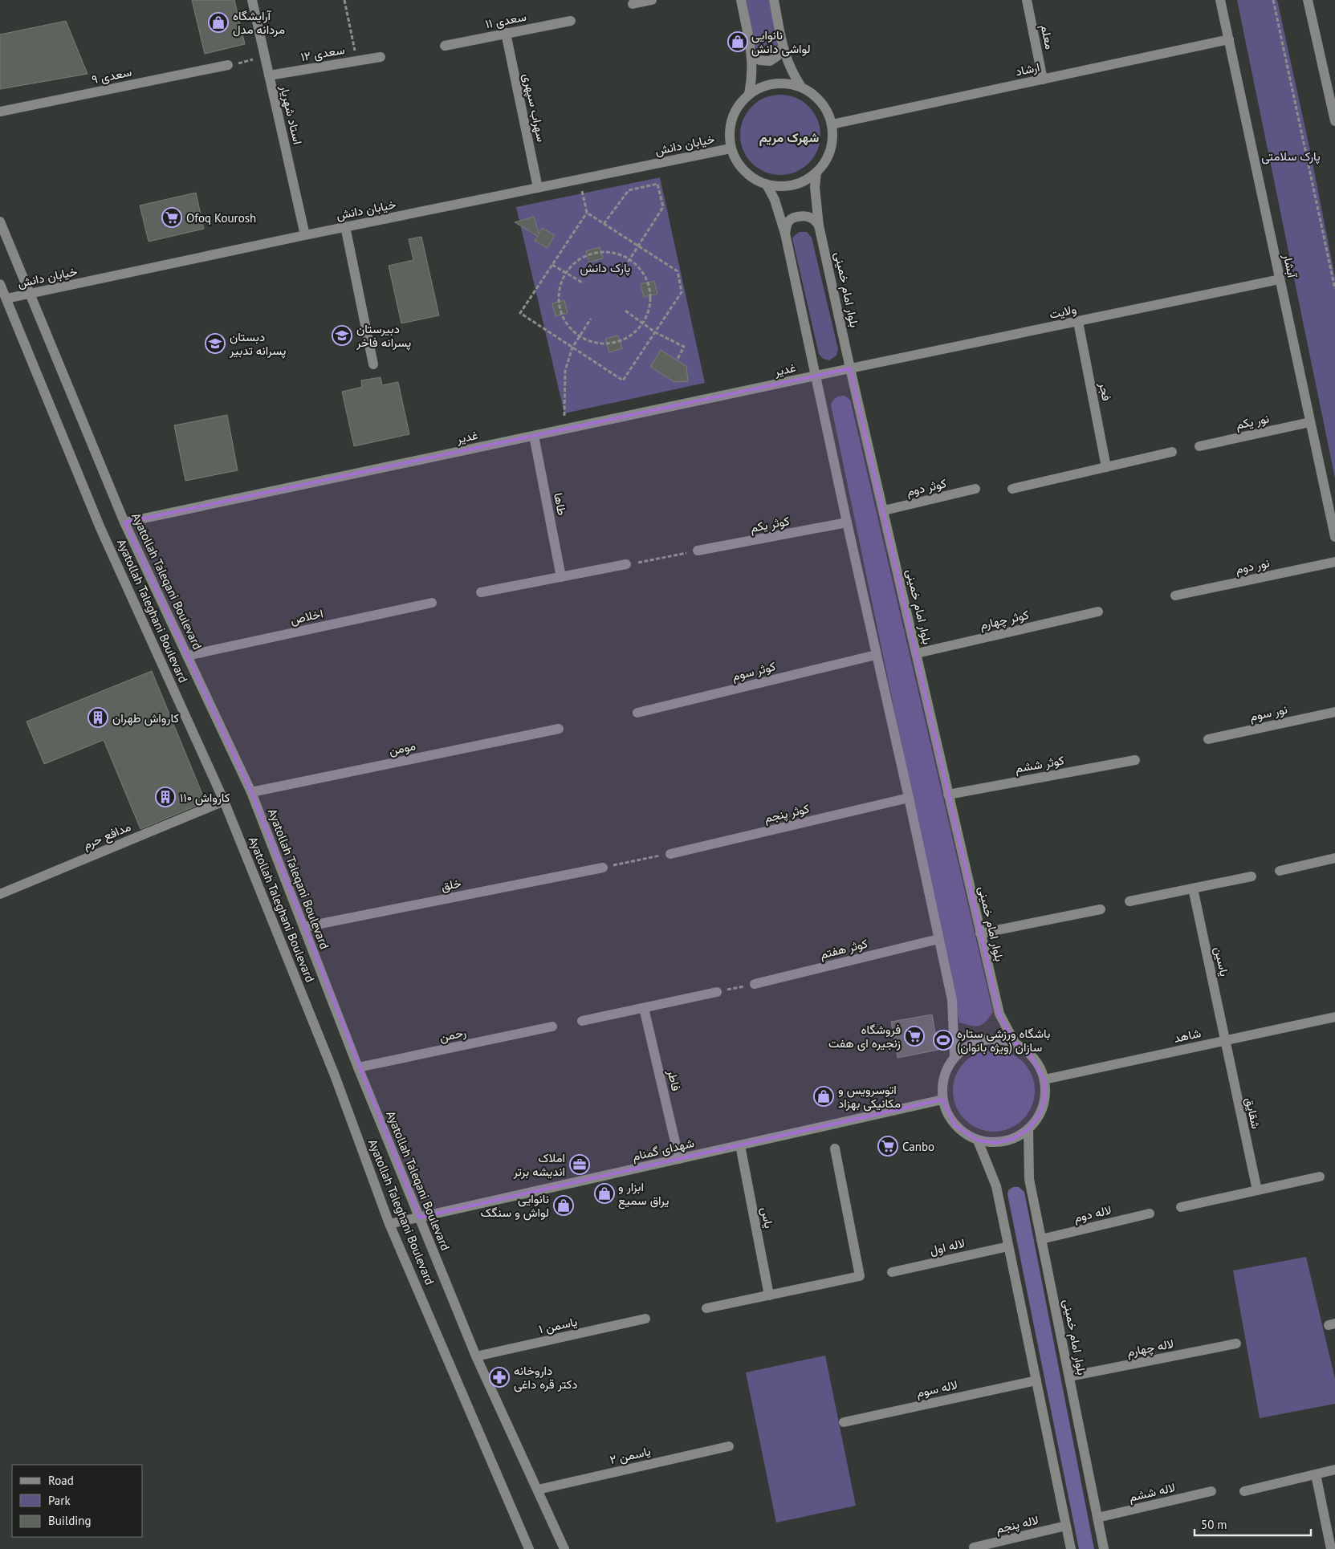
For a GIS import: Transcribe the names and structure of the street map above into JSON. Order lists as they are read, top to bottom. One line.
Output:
{"streets":{"street":["سعدی ۱۱","معلم","سعدی ۱۲","ارشاد","سعدی ۹","سهراب سپهری","استاد شهریار","خیابان دانش","آبشار","بلوار امام خمینی","ولایت","غدیر","فجر","نور یکم","کوثر دوم","طاها","کوثر یکم","نور دوم","Ayatollah Taleqani Boulevard","Ayatollah Taleghani Boulevard","اخلاص","کوثر چهارم","کوثر سوم","نور سوم","مومن","کوثر ششم","کوثر پنجم","مدافع حرم","خلق","کوثر هفتم","یاسین","رحمن","شاهد","فاطر","شقایق","شهدای گمنام","لاله دوم","یاس","لاله اول","یاسمن ۱","لاله چهارم","لاله سوم","یاسمن ۲","لاله ششم","لاله پنجم"]},"crossings":[["سعدی ۱۱","سهراب سپهری"],["معلم","ارشاد"],["سعدی ۱۲","استاد شهریار"],["ارشاد","خیابان دانش"],["ارشاد","آبشار"],["ارشاد","بلوار امام خمینی"],["سهراب سپهری","خیابان دانش"],["استاد شهریار","خیابان دانش"],["خیابان دانش","بلوار امام خمینی"],["خیابان دانش","Ayatollah Taleqani Boulevard"],["خیابان دانش","Ayatollah Taleghani Boulevard"],["آبشار","ولایت"],["آبشار","نور یکم"],["بلوار امام خمینی","ولایت"],["بلوار امام خمینی","کوثر دوم"],["بلوار امام خمینی","کوثر چهارم"],["بلوار امام خمینی","کوثر ششم"],["بلوار امام خمینی","شاهد"],["بلوار امام خمینی","شهدای گمنام"],["بلوار امام خمینی","لاله دوم"],["بلوار امام خمینی","لاله چهارم"],["بلوار امام خمینی","لاله ششم"],["ولایت","غدیر"],["ولایت","فجر"],["غدیر","طاها"],["غدیر","Ayatollah Taleqani Boulevard"],["Ayatollah Taleqani Boulevard","اخلاص"],["Ayatollah Taleqani Boulevard","مومن"],["Ayatollah Taleqani Boulevard","خلق"],["Ayatollah Taleqani Boulevard","رحمن"],["Ayatollah Taleqani Boulevard","شهدای گمنام"],["Ayatollah Taleqani Boulevard","یاسمن ۱"],["Ayatollah Taleqani Boulevard","یاسمن ۲"],["Ayatollah Taleghani Boulevard","مدافع حرم"],["Ayatollah Taleghani Boulevard","شهدای گمنام"],["یاسین","شاهد"],["یاسین","شقایق"],["شاهد","شقایق"],["شاهد","شهدای گمنام"],["فاطر","شهدای گمنام"],["شهدای گمنام","یاس"]],"districts":["شهرک مریم"],"parks":["پارک سلامتی","پارک دانش"],"places":{"shop":["آرایشگاه مردانه مدل","نانوایی لواشی دانش","اتوسرویس و مکانیکی بهزاد","ابزار و يراق سميع","نانوایی لواش و سنگک"],"supermarket":["Ofoq Kourosh","فروشگاه زنجیره ای هفت","Canbo"],"school or university":["دبیرستان پسرانه فاخر","دبستان پسرانه تدبیر"],"building":["کارواش طهران","کارواش ۱۱۰"],"sports":["باشگاه ورزشی ستاره سازان (ویژه بانوان)"],"office":["املاک اندیشه برتر"],"pharmacy":["داروخانه دکتر قره داغی"]},"legend":["Road","Park","Building"],"scale_bar":"50 m"}
